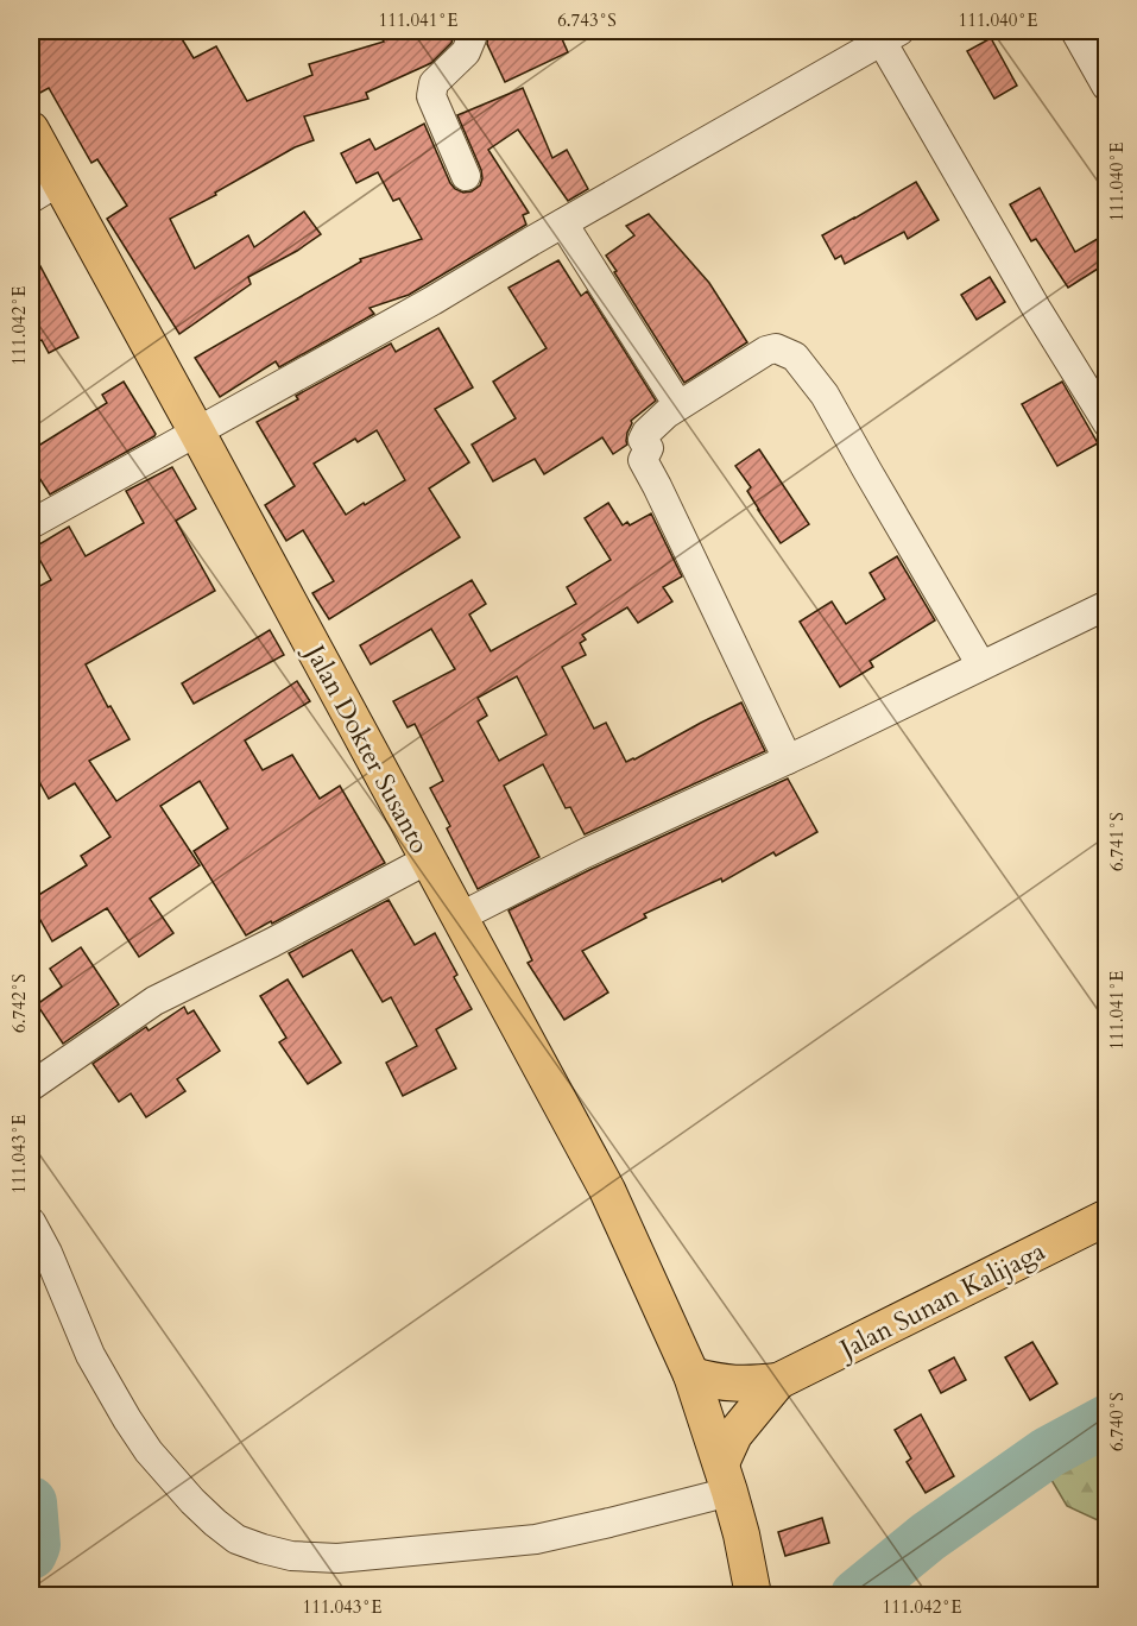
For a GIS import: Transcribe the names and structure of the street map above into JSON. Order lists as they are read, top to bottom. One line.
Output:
{"streets":{"main road":["Jalan Dokter Susanto","Jalan Sunan Kalijaga"]},"crossings":[["Jalan Dokter Susanto","Jalan Sunan Kalijaga"]],"coordinates":["111.041°E","6.743°S","111.040°E","111.042°E","6.741°S","6.742°S","111.043°E","6.740°S"]}
